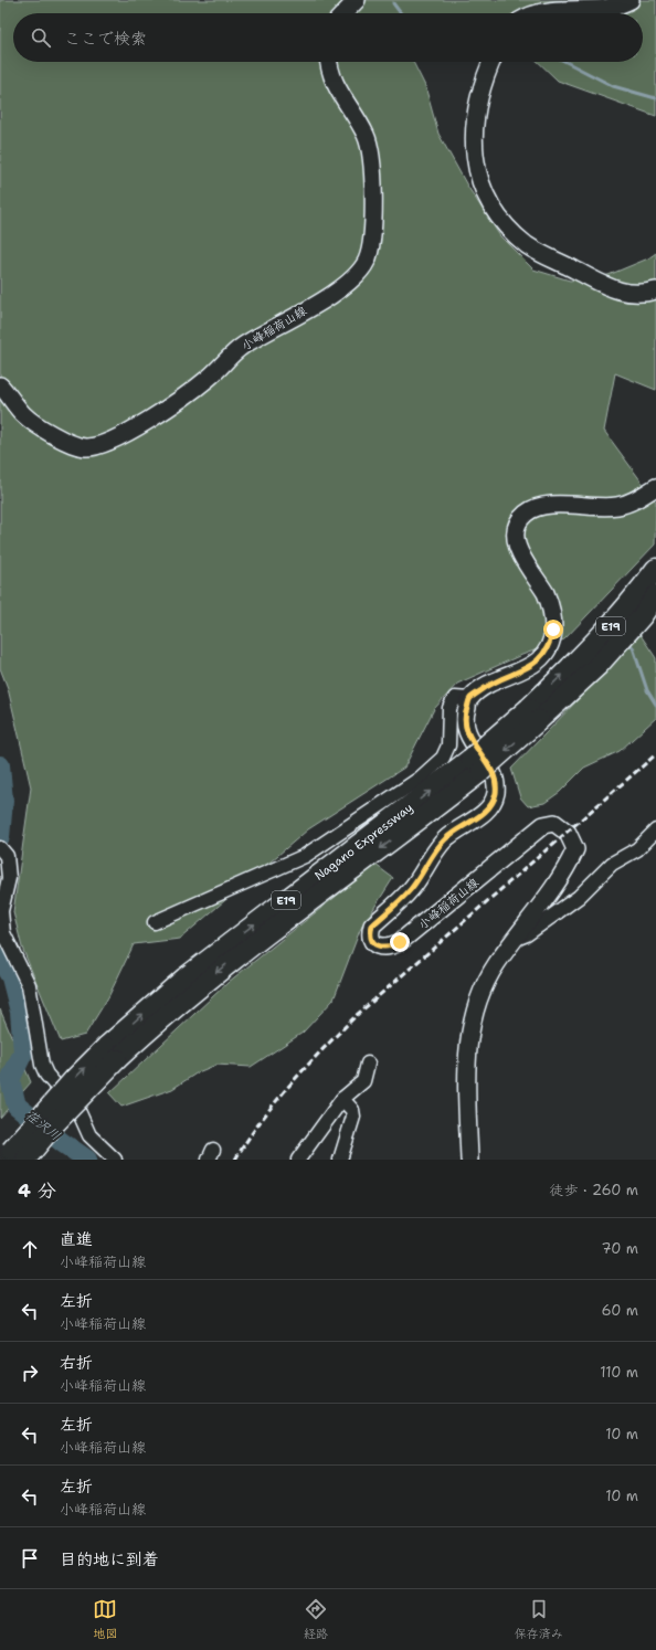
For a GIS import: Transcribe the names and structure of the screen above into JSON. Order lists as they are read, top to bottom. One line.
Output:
{"streets":{"highway":["E19","Nagano Expressway"],"main road":["小峰稲荷山線"]},"water":["荏沢川"],"page":{"search":"ここで検索","heading":["4 分","徒歩 · 260 m"],"list":[["直進","小峰稲荷山線","70 m"],["左折","小峰稲荷山線","60 m"],["右折","小峰稲荷山線","110 m"],["左折","小峰稲荷山線","10 m"],["左折","小峰稲荷山線","10 m"],"目的地に到着"],"nav":["地図","経路","保存済み"]}}
